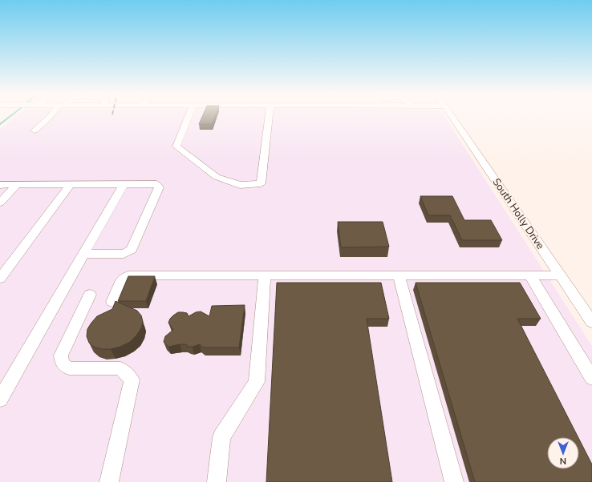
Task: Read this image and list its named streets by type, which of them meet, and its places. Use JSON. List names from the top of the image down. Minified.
{"streets":{"street":["South Holly Drive"]},"north":"bottom"}
